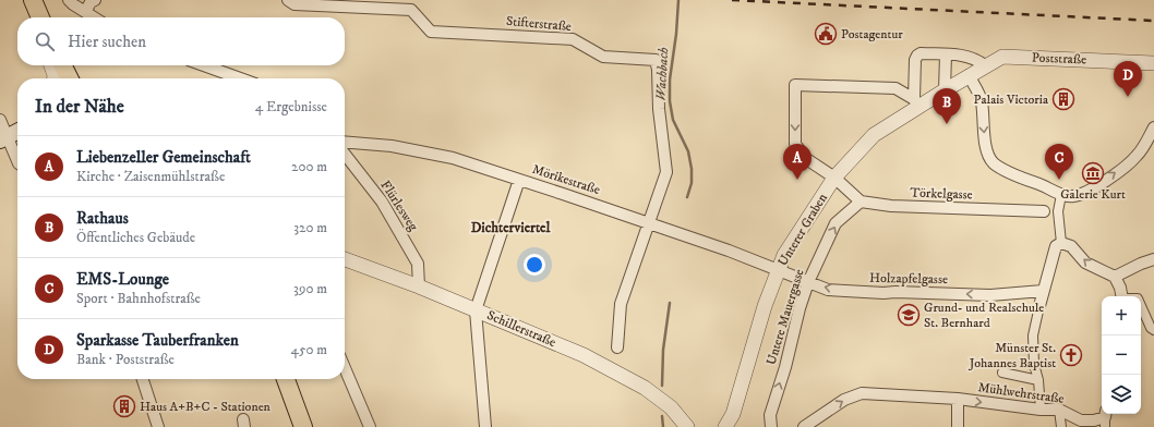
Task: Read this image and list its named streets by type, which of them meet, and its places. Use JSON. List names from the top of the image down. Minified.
{"streets":{"street":["Stifterstraße","Poststraße","Mörikestraße","Törkelgasse","Flürlesweg","Unterer Graben","Holzapfelgasse","Untere Mauergasse","Schillerstraße","Mühlwehrstraße"]},"crossings":[["Stifterstraße","Mörikestraße"],["Poststraße","Unterer Graben"],["Mörikestraße","Unterer Graben"],["Mörikestraße","Holzapfelgasse"],["Törkelgasse","Untere Mauergasse"],["Flürlesweg","Schillerstraße"],["Unterer Graben","Holzapfelgasse"],["Holzapfelgasse","Untere Mauergasse"]],"one_way":["Holzapfelgasse","Untere Mauergasse","Mühlwehrstraße"],"districts":["Dichterviertel"],"water":["Wachbach"],"places":{"public building":["Postagentur"],"building":["Palais Victoria","Haus A+B+C - Stationen"],"museum":["Galerie Kurt"],"school or university":["Grund- und Realschule St. Bernhard"],"church":["Münster St. Johannes Baptist"]},"page":{"search":"Hier suchen","pins":["D","B","A","C"],"heading":["In der Nähe","4 Ergebnisse"],"list":[{"mark":"A","name":"Liebenzeller Gemeinschaft","note":"Kirche · Zaisenmühlstraße","value":"200 m"},{"mark":"B","name":"Rathaus","note":"Öffentliches Gebäude","value":"320 m"},{"mark":"C","name":"EMS-Lounge","note":"Sport · Bahnhofstraße","value":"390 m"},{"mark":"D","name":"Sparkasse Tauberfranken","note":"Bank · Poststraße","value":"450 m"}],"map_buttons":["+","−"]}}
